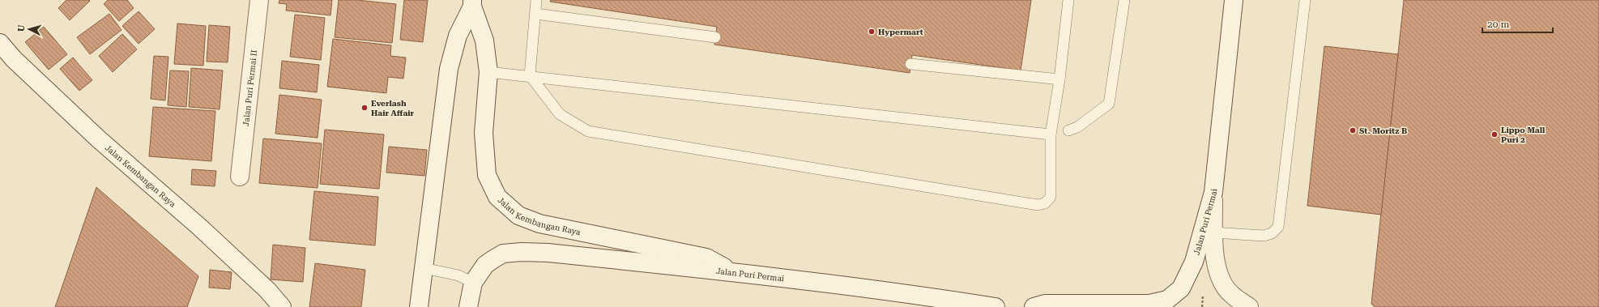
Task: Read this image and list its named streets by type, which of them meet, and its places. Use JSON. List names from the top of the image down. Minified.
{"streets":{"main road":["Jalan Puri Permai II","Jalan Kembangan Raya","Jalan Puri Permai"]},"crossings":[["Jalan Kembangan Raya","Jalan Puri Permai"]],"places":["Hypermart","Everlash Hair Affair","St. Moritz B","Lippo Mall Puri 2"],"scale_bar":"20 m","north":"left"}
